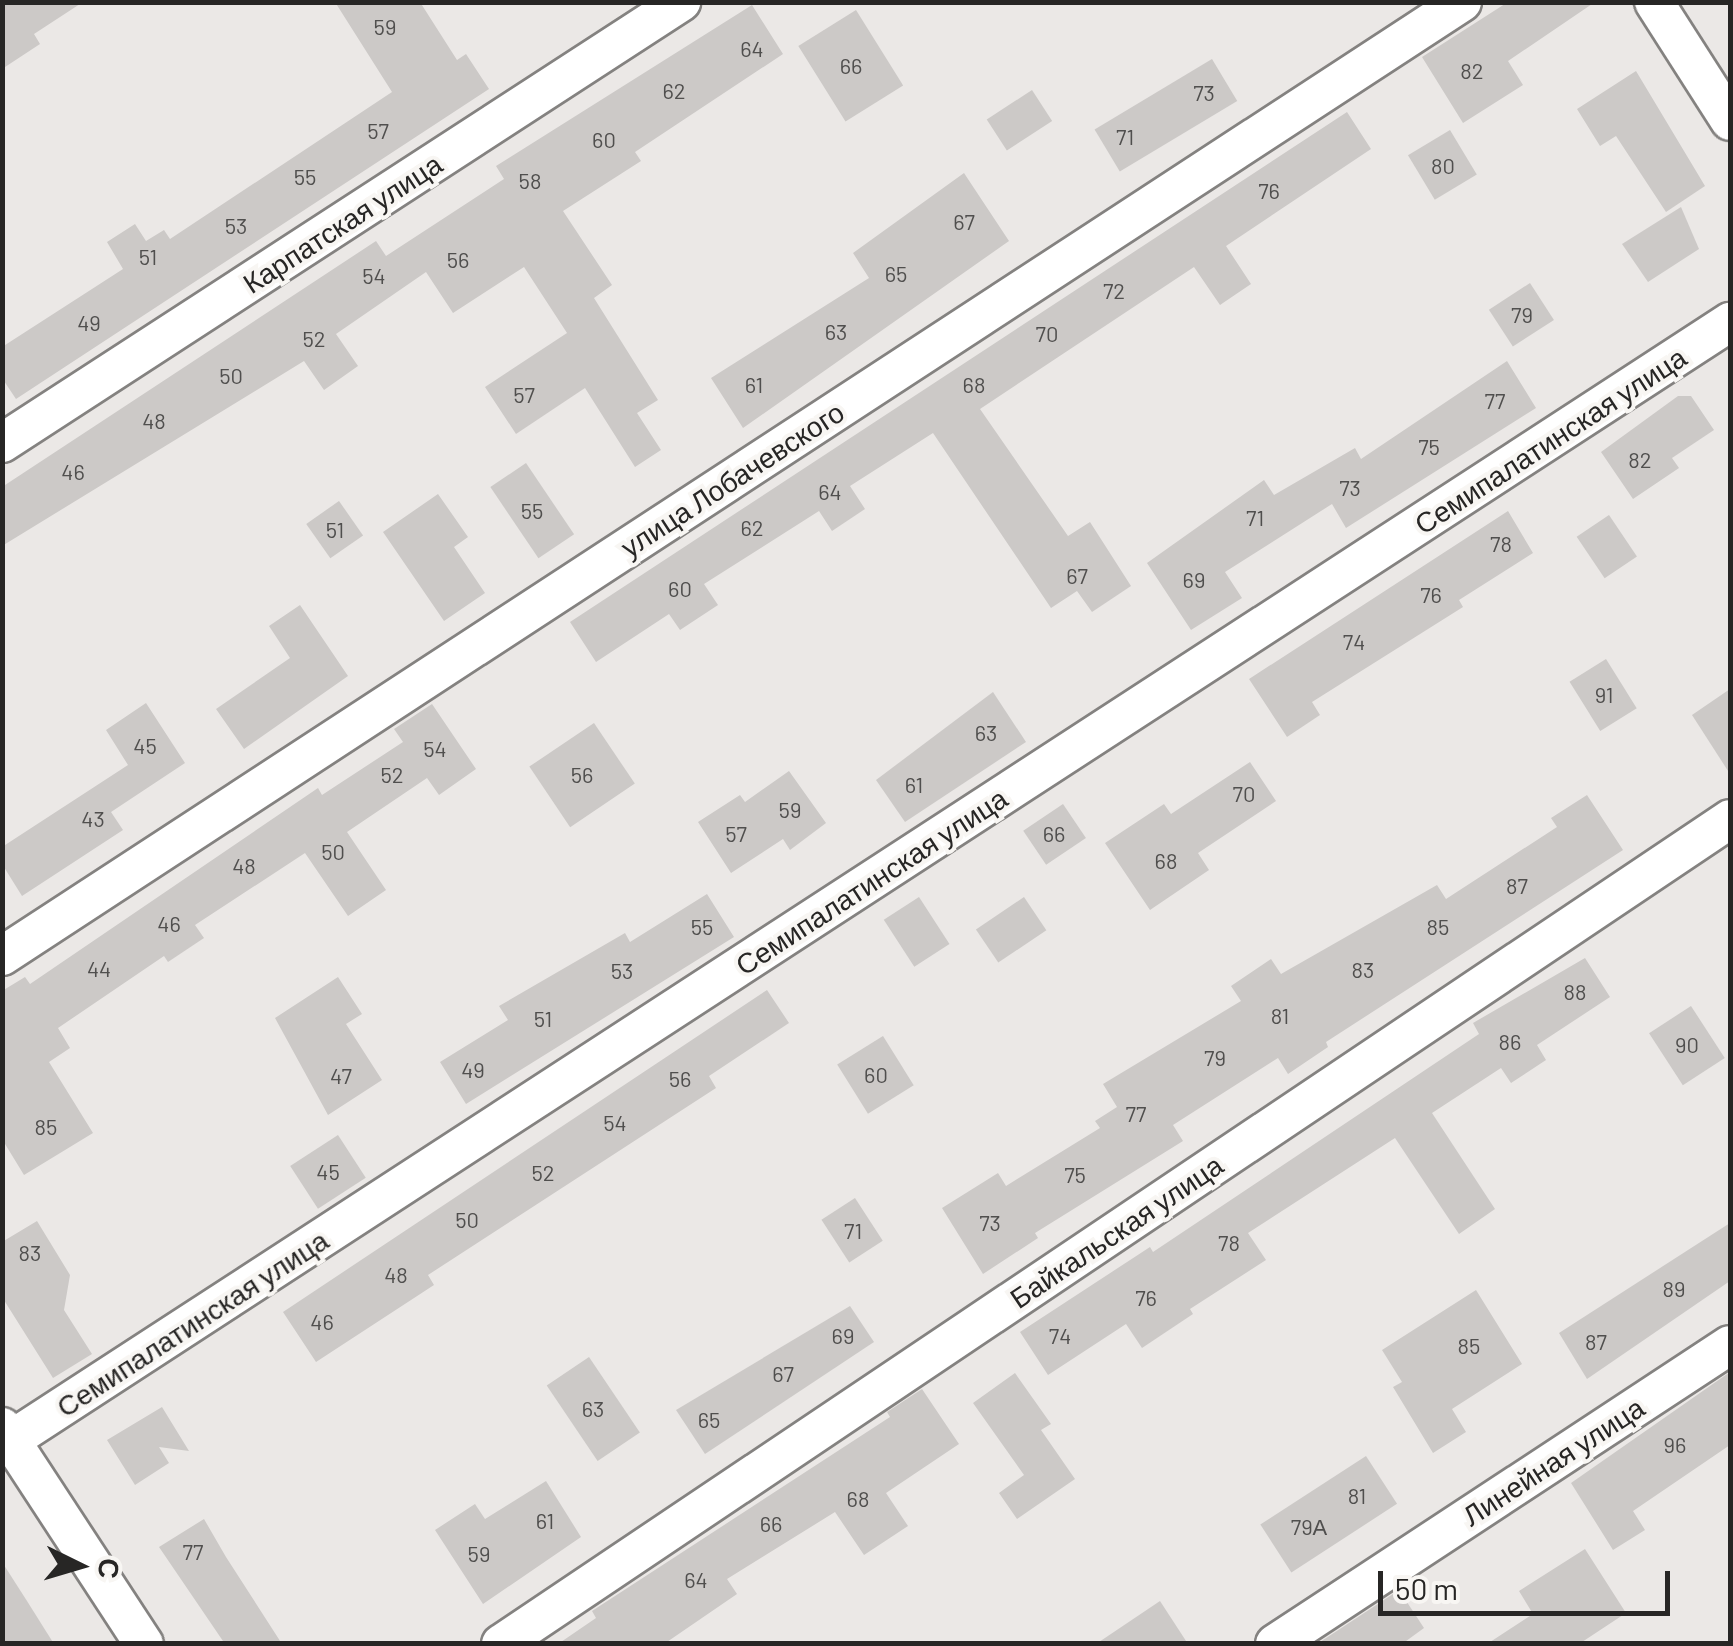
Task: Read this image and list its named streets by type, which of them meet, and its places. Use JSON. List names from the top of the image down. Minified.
{"streets":{"street":["Карпатская улица","Семипалатинская улица","улица Лобачевского","Байкальская улица","Линейная улица"]},"house_numbers":["59","64","66","82","62","73","57","71","60","80","55","58","76","67","53","51","56","65","54","72","79","49","63","70","52","50","61","68","57","77","48","75","82","46","73","64","55","71","62","51","78","67","69","60","76","74","91","63","45","54","52","56","61","70","59","43","57","66","50","68","48","87","46","55","85","44","83","53","88","81","51","86","90","79","49","60","47","56","77","54","85","45","52","75","50","73","71","78","83","48","89","76","46","69","74","87","85","67","63","65","96","81","68","61","66","79А","77","59","64"],"scale_bar":"50 m","north":"right"}
